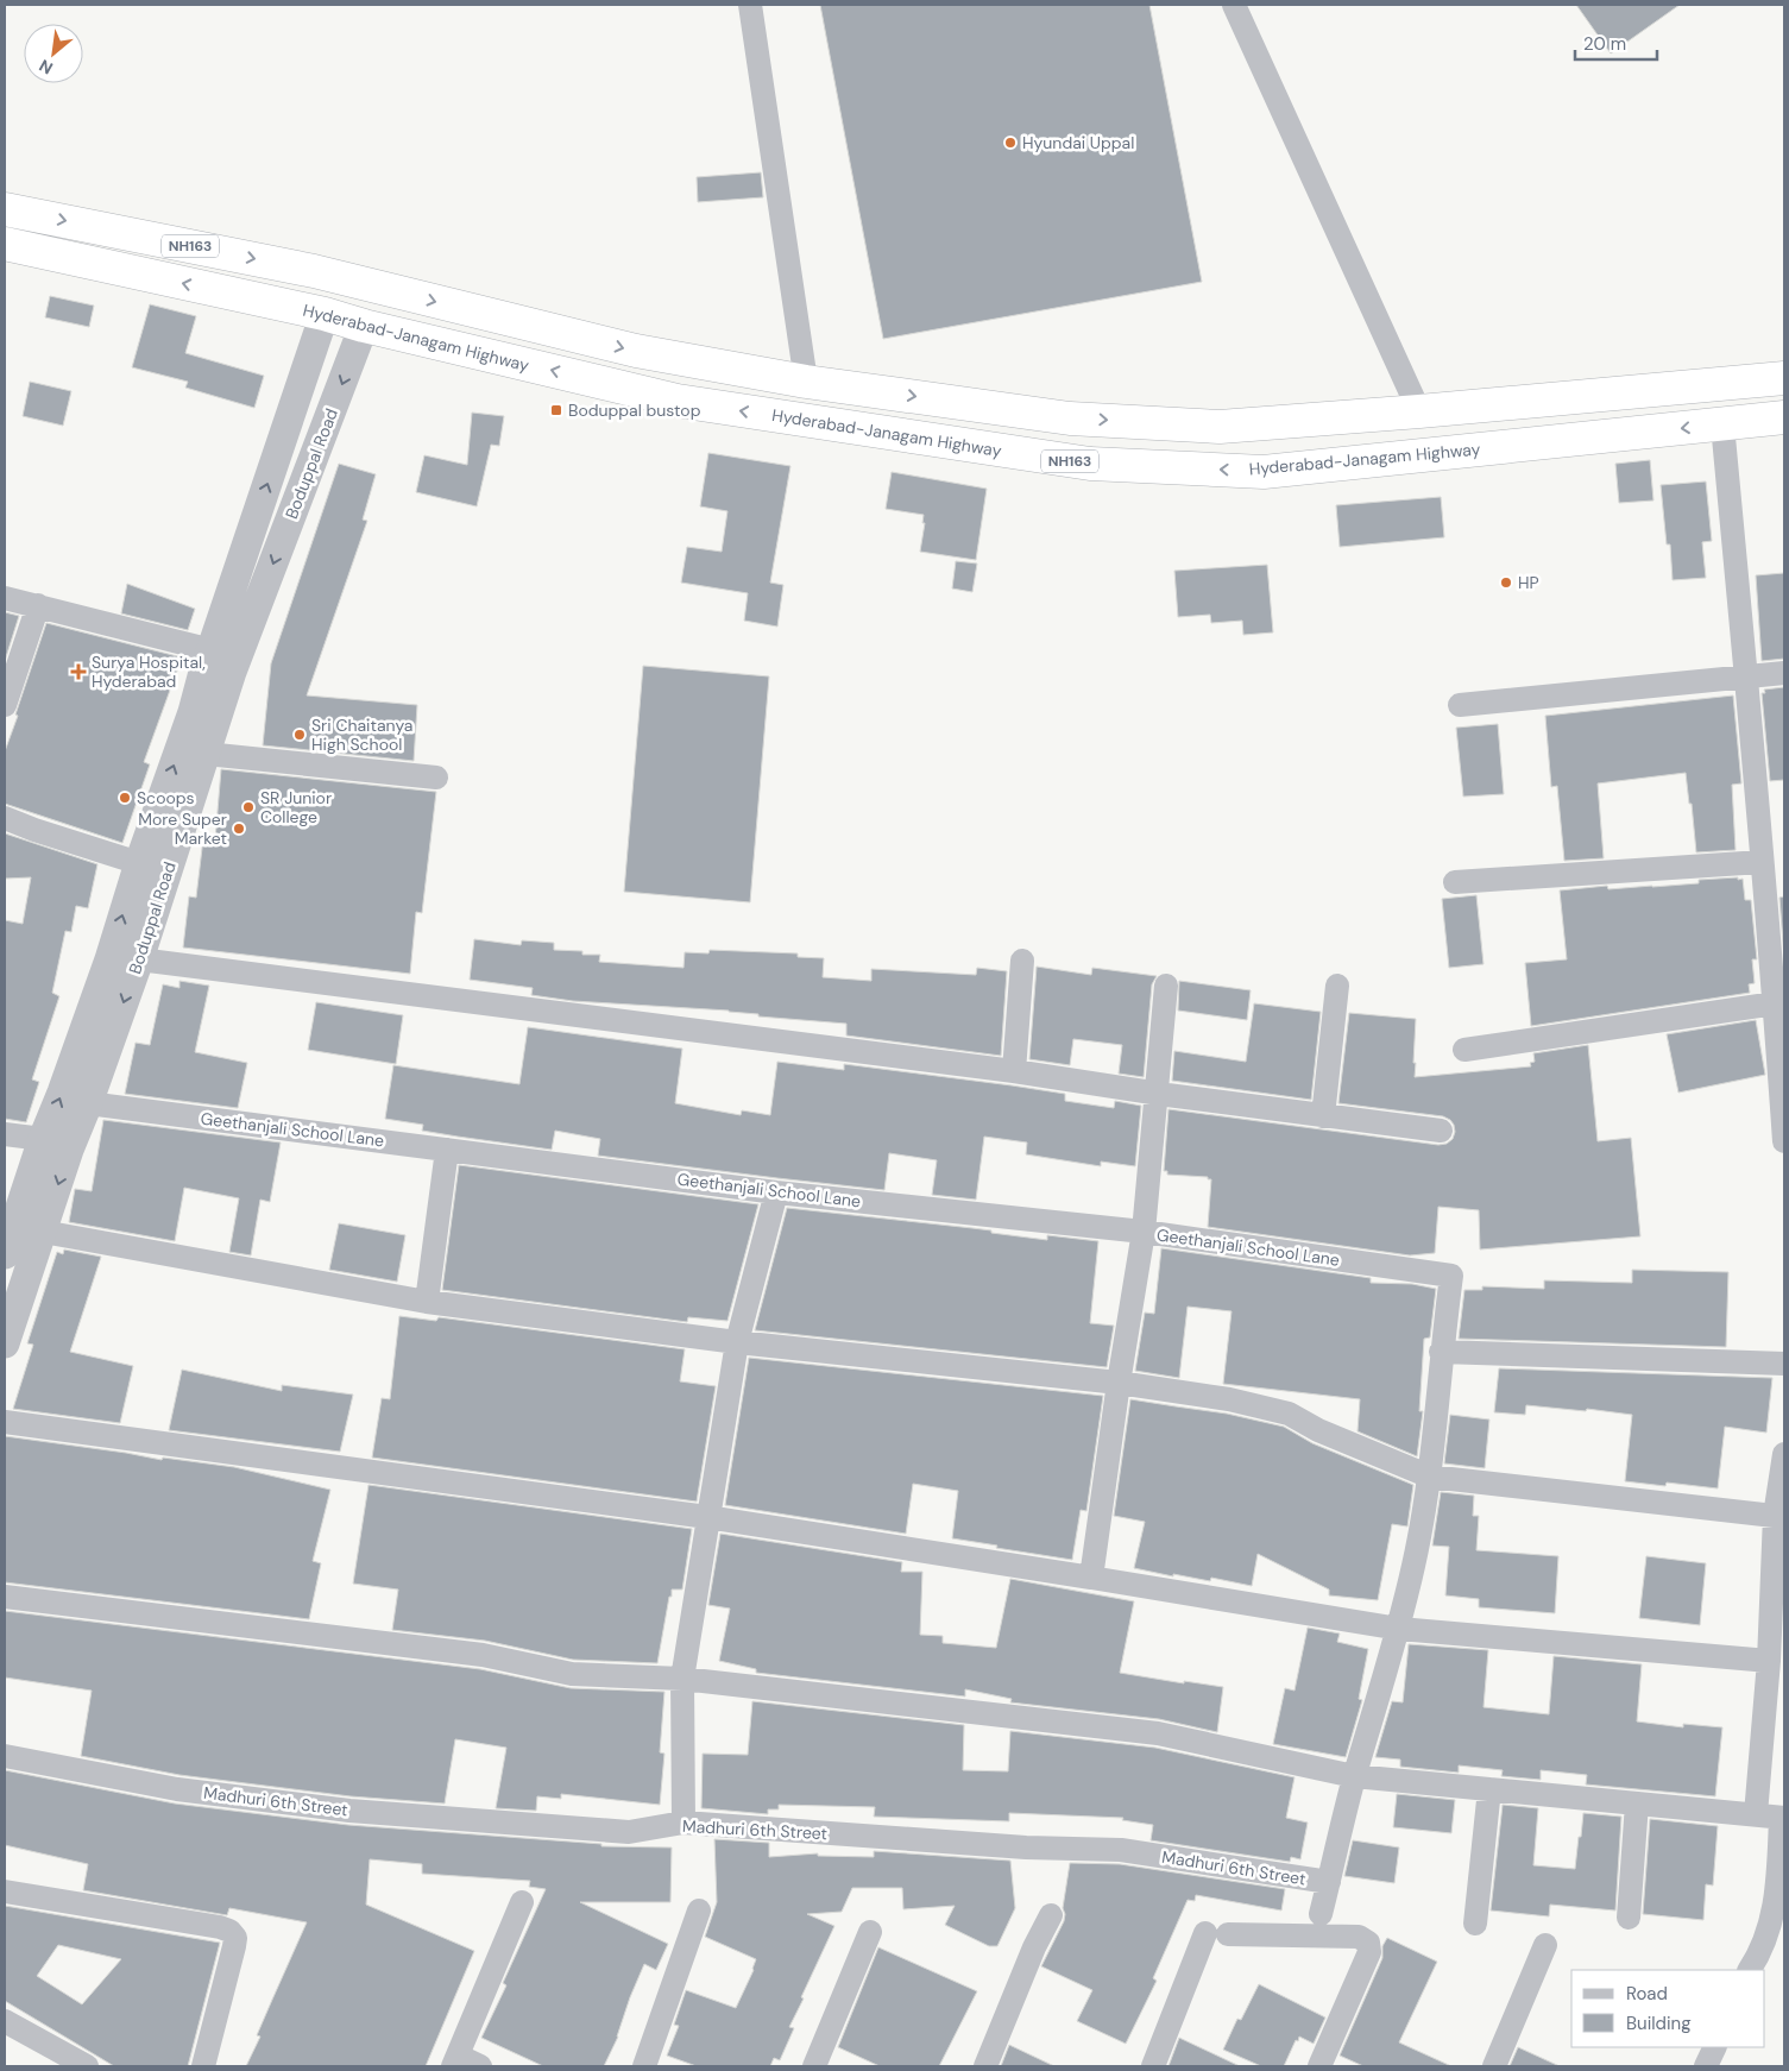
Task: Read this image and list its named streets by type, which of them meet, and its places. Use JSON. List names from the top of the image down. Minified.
{"streets":{"highway":["NH163","Hyderabad-Janagam Highway"],"street":["Boduppal Road","Geethanjali School Lane","Madhuri 6th Street"]},"crossings":[["Hyderabad-Janagam Highway","Boduppal Road"],["Boduppal Road","Geethanjali School Lane"]],"places":{"other":["Hyundai Uppal","HP","Sri Chaitanya High School","Scoops","SR Junior College","More Super Market"],"transit":["Boduppal bustop"],"health":["Surya Hospital, Hyderabad"]},"legend":["Road","Building"],"scale_bar":"20 m","north":"bottom left"}
